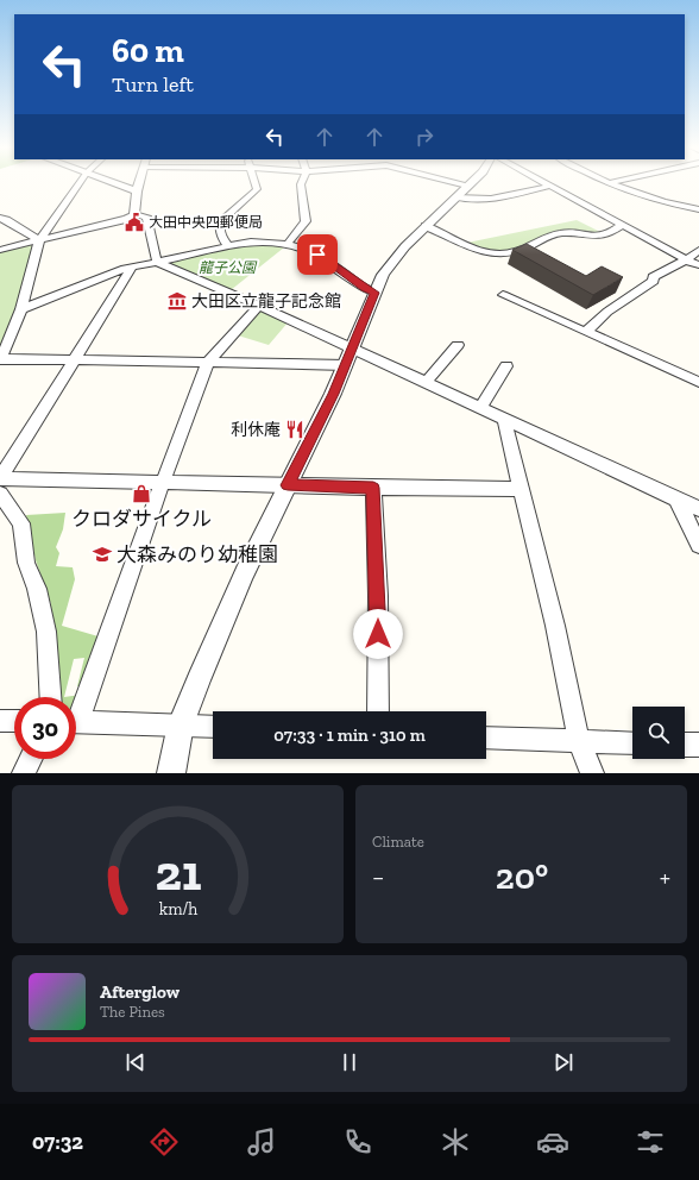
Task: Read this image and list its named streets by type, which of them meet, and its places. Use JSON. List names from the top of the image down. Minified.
{"parks":["龍子公園"],"places":{"public building":["大田中央四郵便局"],"museum":["大田区立龍子記念館"],"restaurant":["利休庵"],"shop":["クロダサイクル"],"school or university":["大森みのり幼稚園"]},"page":{"turn":["60 m","Turn left"],"limit":"30","trip":"07:33 · 1 min · 310 m","tile":"Climate","heat":["−","20°","+"],"song":["Afterglow","The Pines"],"tabs":"07:32","gauge":["21","km/h"]}}
